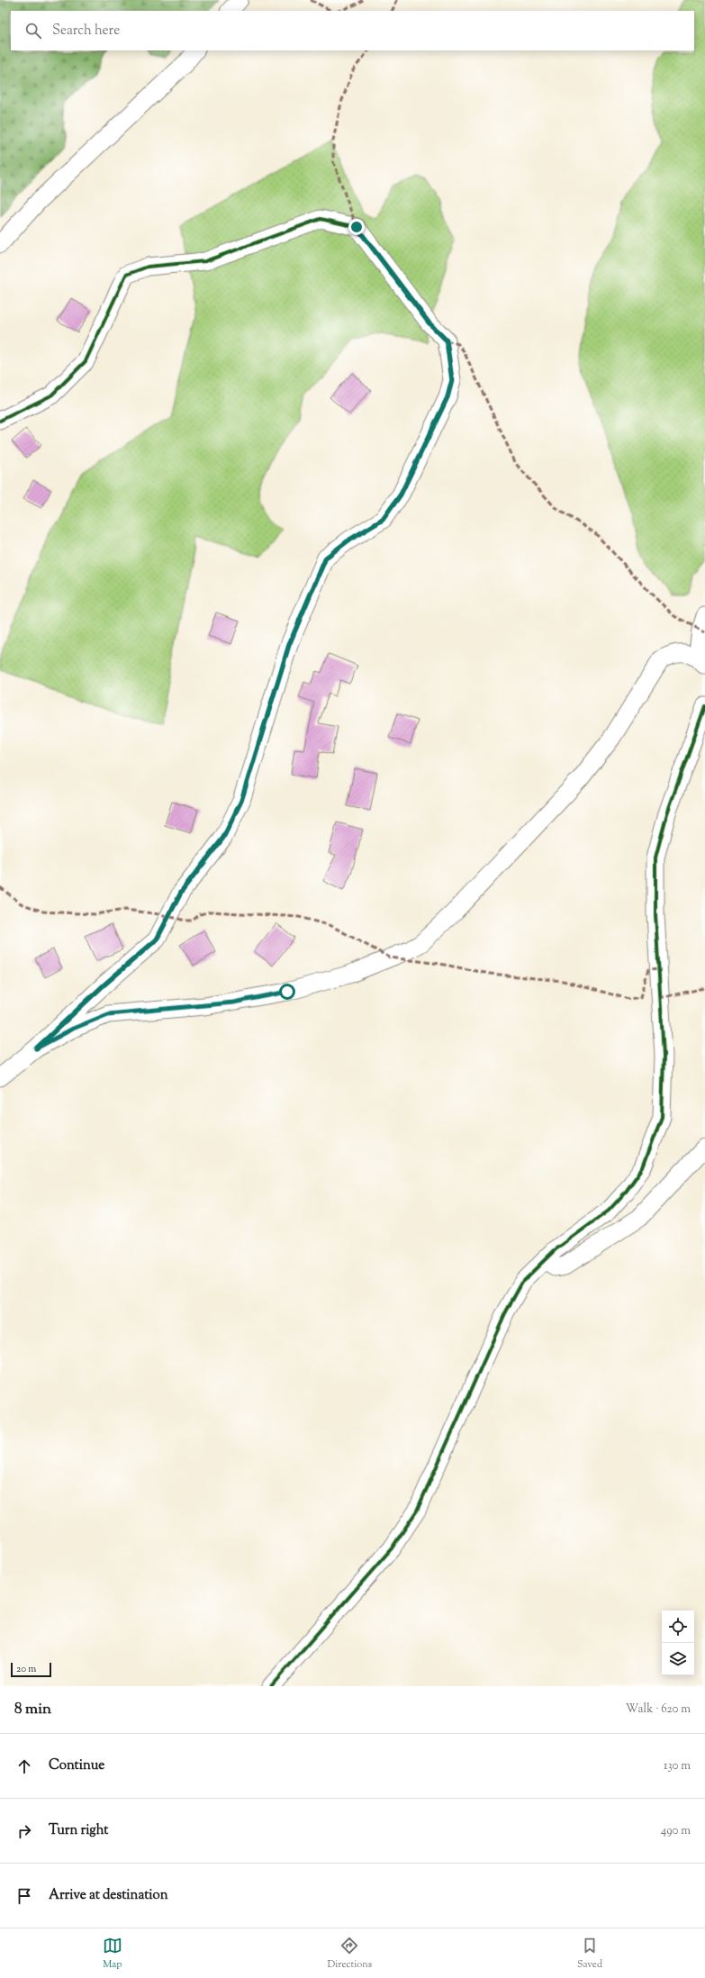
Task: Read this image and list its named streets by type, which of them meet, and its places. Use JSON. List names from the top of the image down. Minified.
{"scale_bar":"20 m","page":{"search":"Search here","scale":"20 m","heading":["8 min","Walk · 620 m"],"list":[["Continue","130 m"],["Turn right","490 m"],"Arrive at destination"],"nav":["Map","Directions","Saved"]}}
